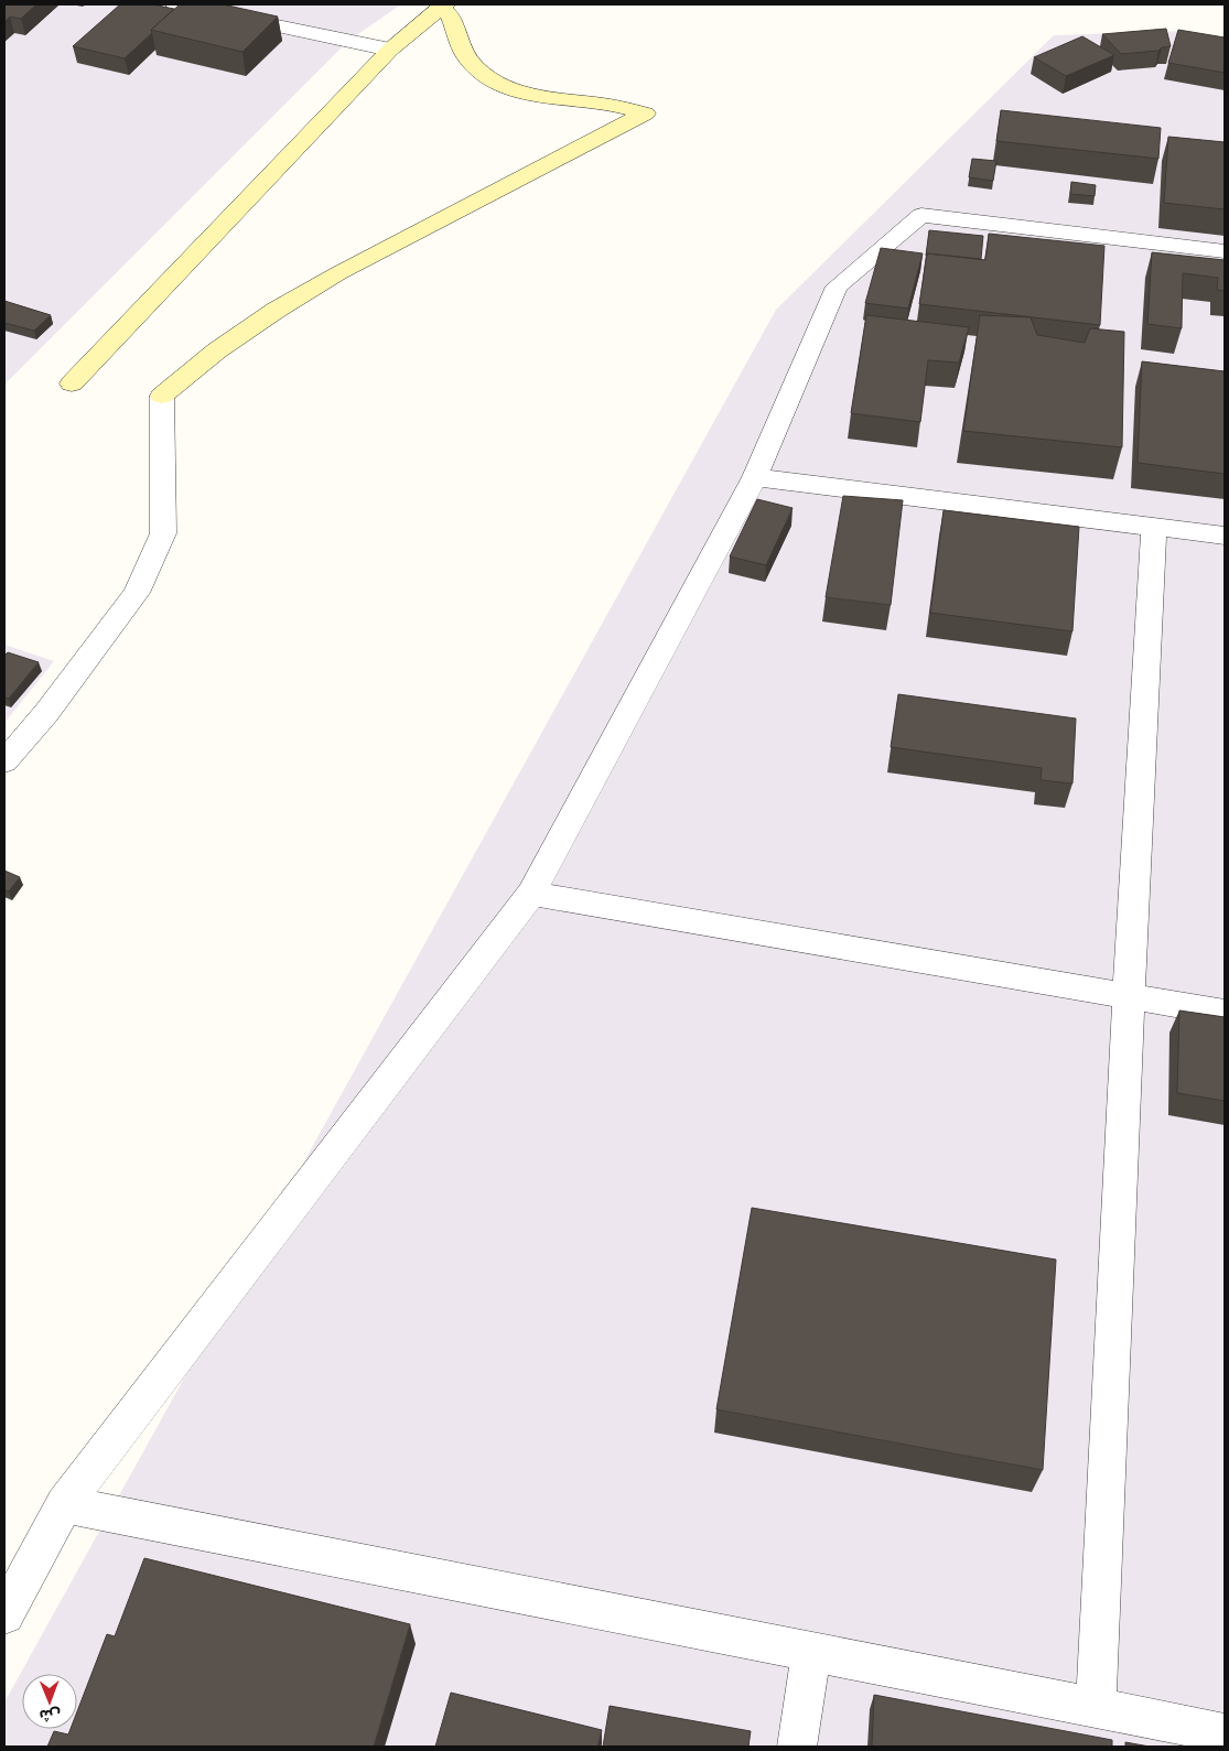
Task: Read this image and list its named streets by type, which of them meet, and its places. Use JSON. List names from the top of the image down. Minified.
{"north":"bottom"}
